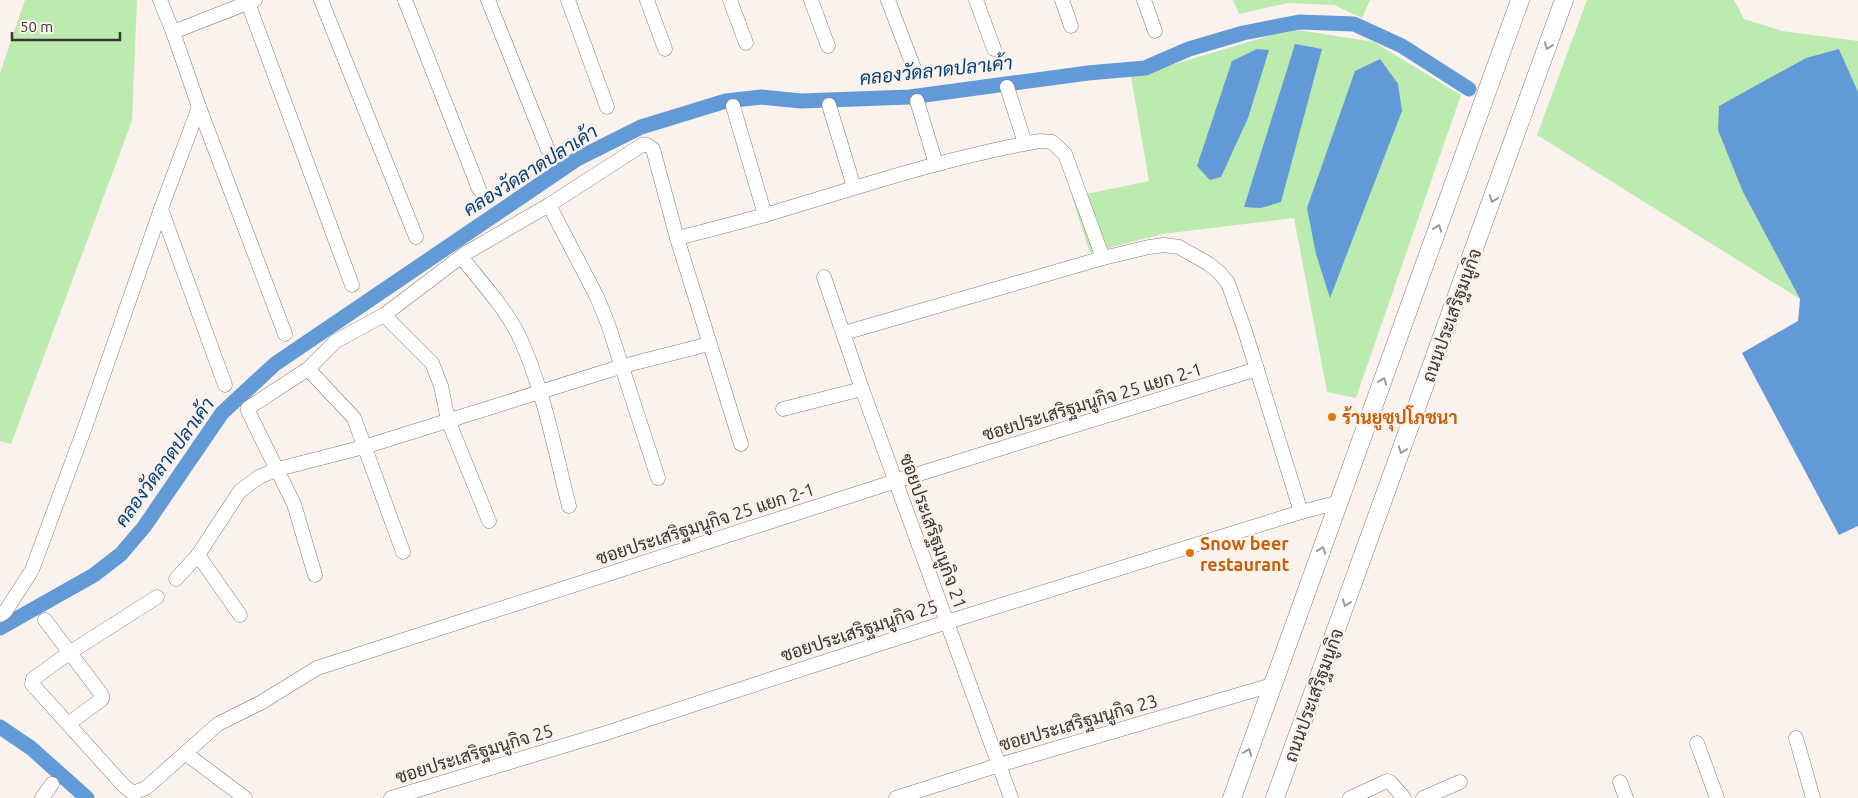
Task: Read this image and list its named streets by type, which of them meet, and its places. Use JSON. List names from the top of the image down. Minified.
{"streets":{"main road":["ถนนประเสริฐมนูกิจ"],"street":["ซอยประเสริฐมนูกิจ 25 แยก 2-1","ซอยประเสริฐมนูกิจ 21","ซอยประเสริฐมนูกิจ 25","ซอยประเสริฐมนูกิจ 23"]},"crossings":[["ซอยประเสริฐมนูกิจ 25 แยก 2-1","ซอยประเสริฐมนูกิจ 21"],["ซอยประเสริฐมนูกิจ 21","ซอยประเสริฐมนูกิจ 25"],["ซอยประเสริฐมนูกิจ 21","ซอยประเสริฐมนูกิจ 23"]],"water":["คลองวัดลาดปลาเค้า"],"places":["ร้านยูซุปโภชนา","Snow beer restaurant"],"scale_bar":"50 m"}
